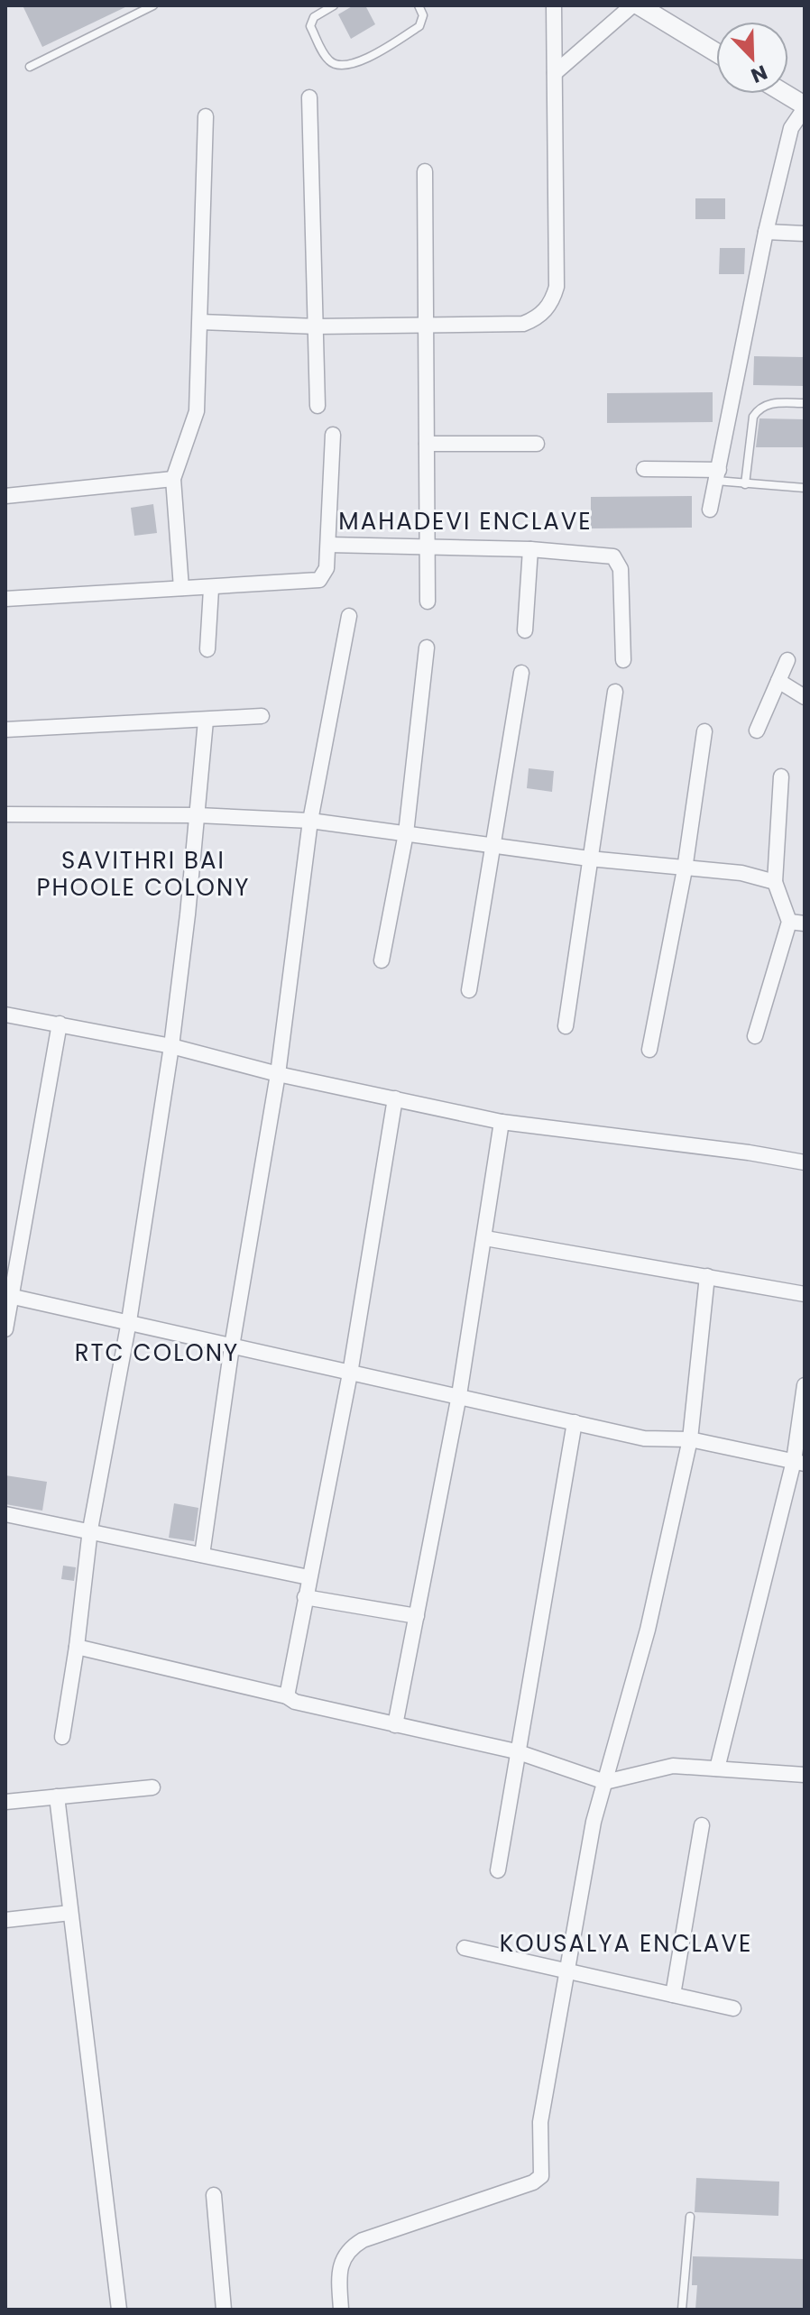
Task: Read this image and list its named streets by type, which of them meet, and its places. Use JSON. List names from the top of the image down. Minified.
{"districts":["MAHADEVI ENCLAVE","SAVITHRI BAI PHOOLE COLONY","RTC COLONY","KOUSALYA ENCLAVE"],"north":"bottom right"}
